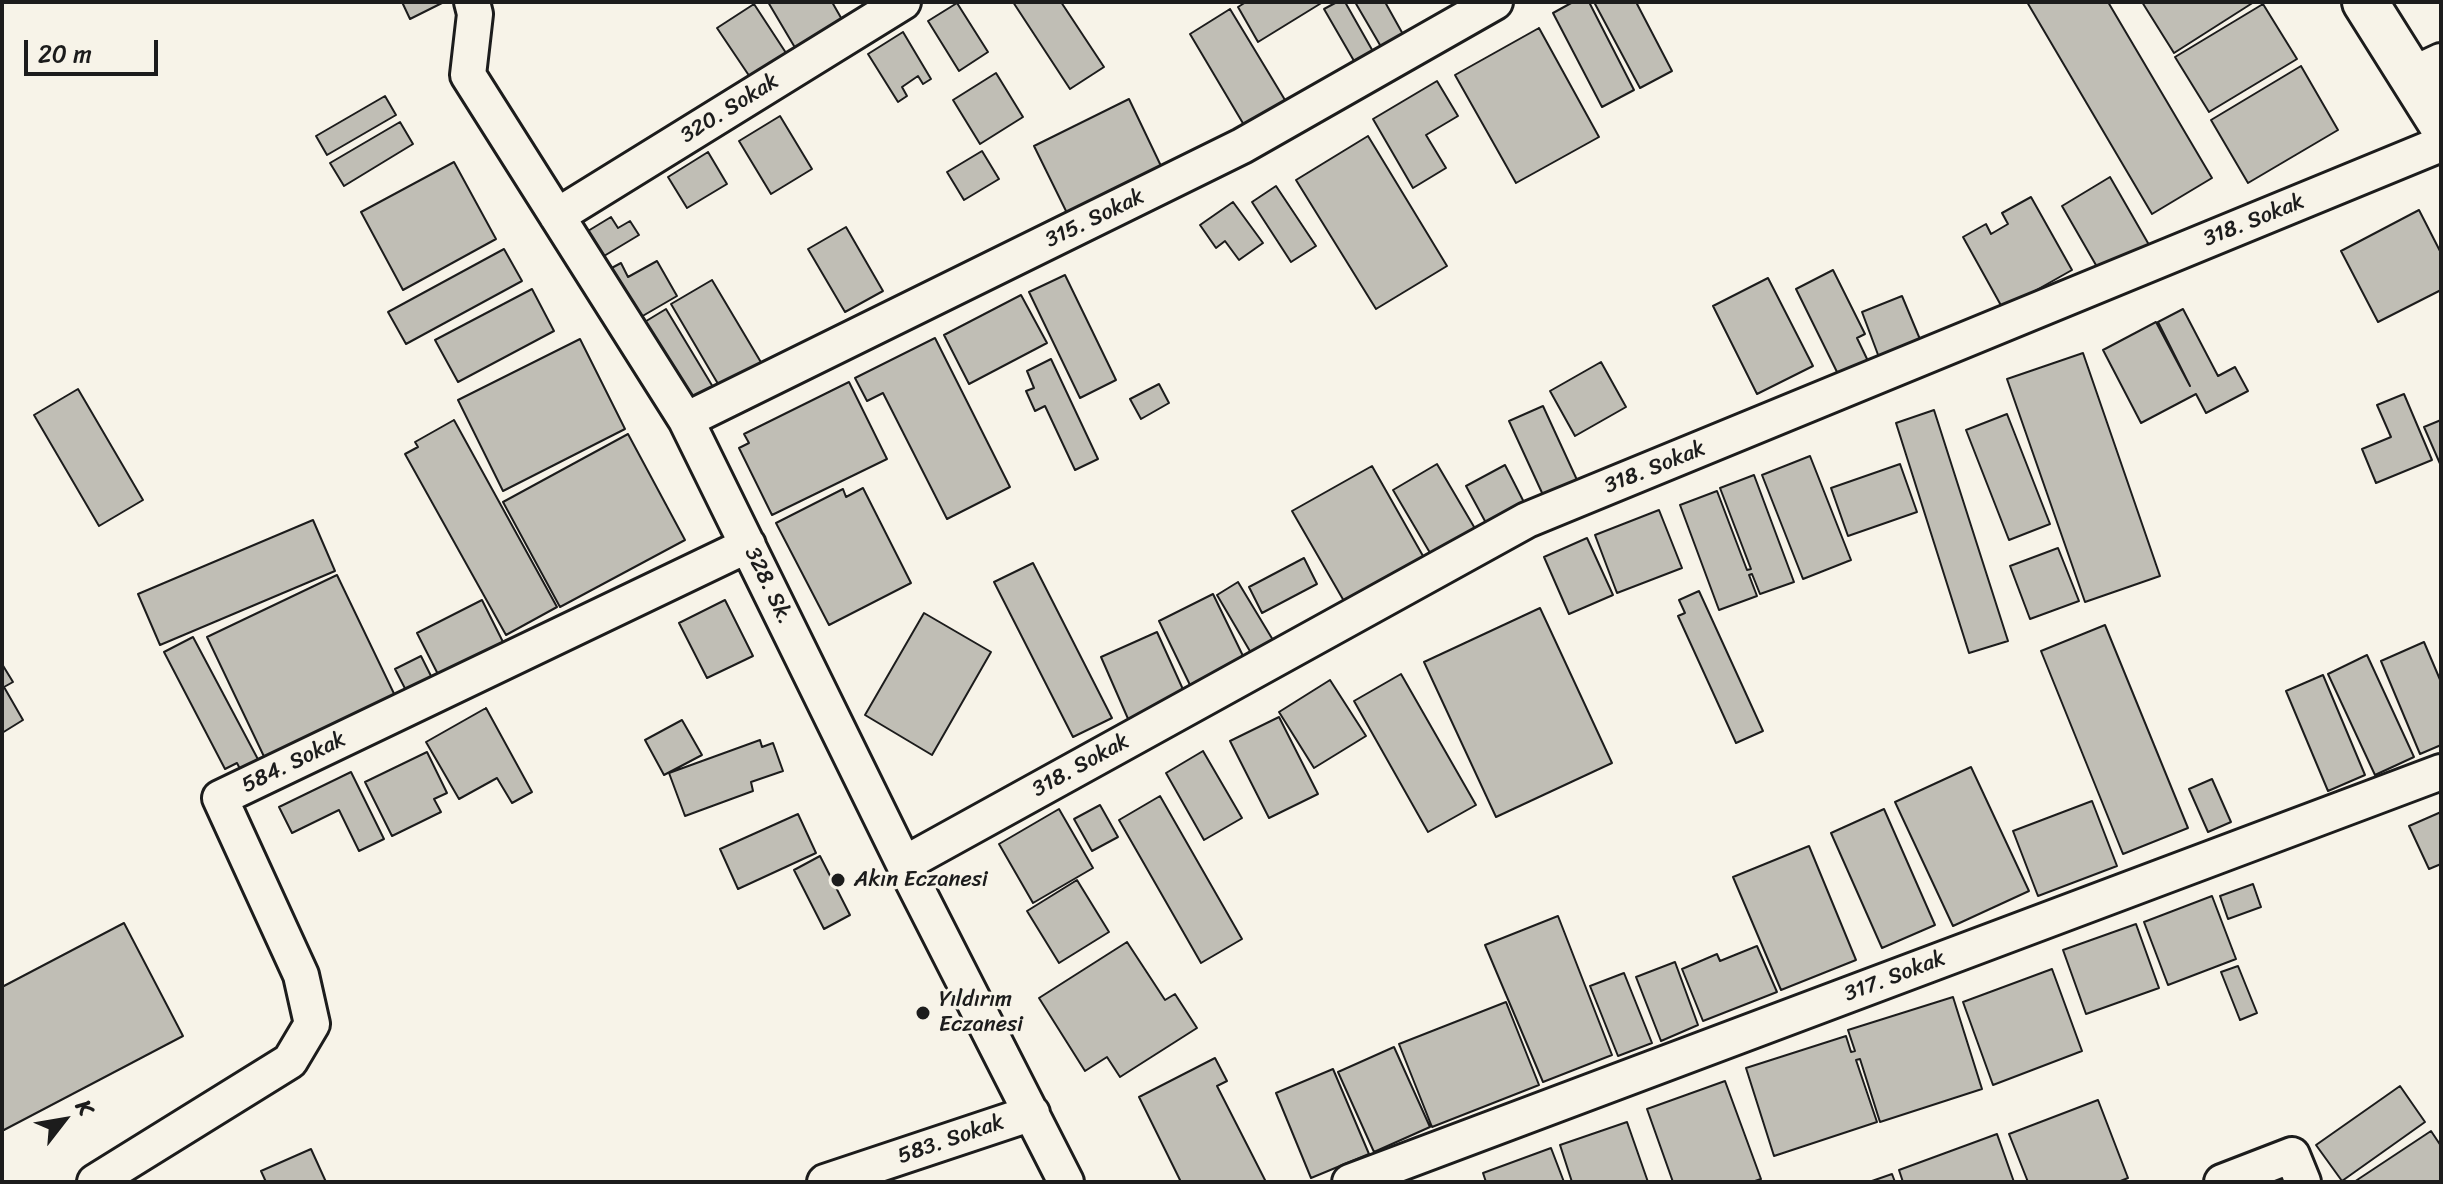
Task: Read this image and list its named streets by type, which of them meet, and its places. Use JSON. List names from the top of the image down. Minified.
{"streets":{"street":["320. Sokak","315. Sokak","318. Sokak","328. Sk.","584. Sokak","317. Sokak","583. Sokak"]},"crossings":[["320. Sokak","328. Sk."],["315. Sokak","328. Sk."],["318. Sokak","328. Sk."],["328. Sk.","584. Sokak"],["328. Sk.","583. Sokak"]],"places":["Akın Eczanesi","Yıldırım Eczanesi"],"scale_bar":"20 m","north":"top right"}
